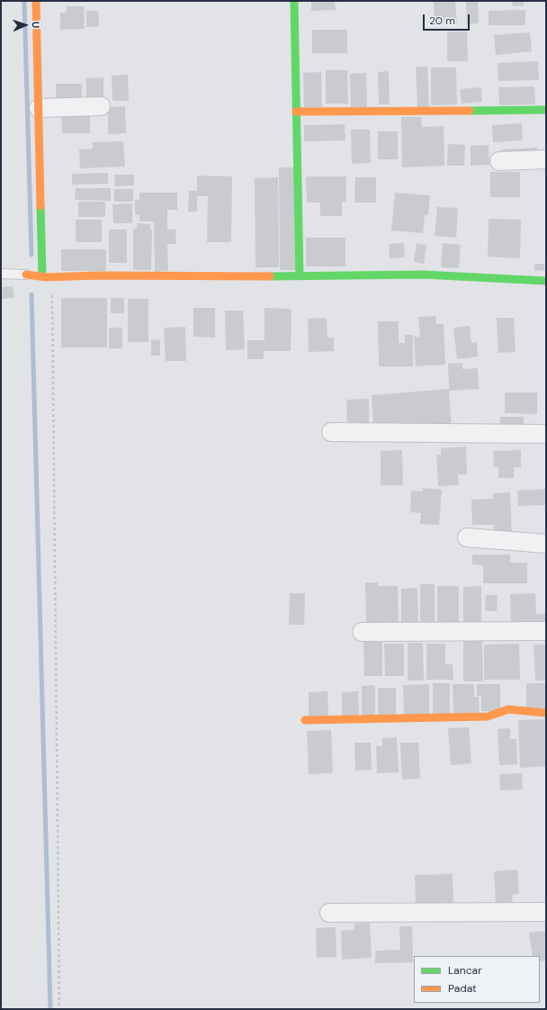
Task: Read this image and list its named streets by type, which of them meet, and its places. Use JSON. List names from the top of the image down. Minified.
{"legend":["Lancar","Padat"],"scale_bar":"20 m","north":"right"}
